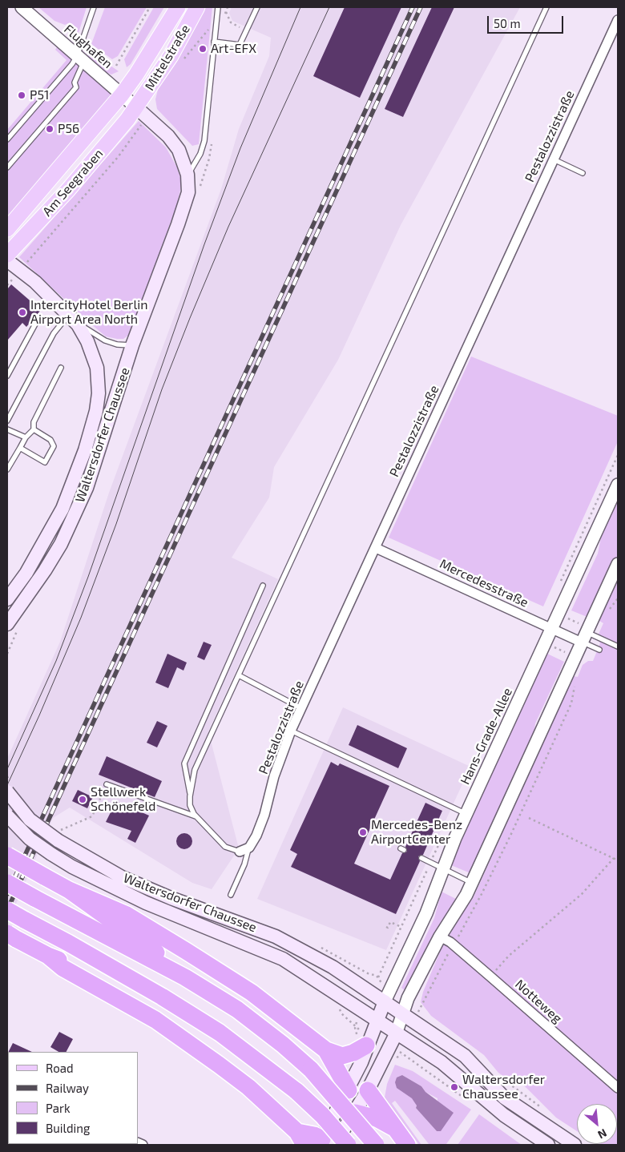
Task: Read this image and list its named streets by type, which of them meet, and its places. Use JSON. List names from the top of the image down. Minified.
{"streets":{"main road":["Mittelstraße","Am Seegraben","Waltersdorfer Chaussee"],"street":["Flughafen","Pestalozzistraße","Mercedesstraße","Hans-Grade-Allee","Notteweg"]},"crossings":[["Flughafen","Mittelstraße"],["Flughafen","Am Seegraben"],["Flughafen","Waltersdorfer Chaussee"],["Mittelstraße","Am Seegraben"],["Mittelstraße","Waltersdorfer Chaussee"],["Pestalozzistraße","Mercedesstraße"],["Am Seegraben","Waltersdorfer Chaussee"],["Waltersdorfer Chaussee","Hans-Grade-Allee"],["Mercedesstraße","Hans-Grade-Allee"]],"places":["Art-EFX","P51","P56","IntercityHotel Berlin Airport Area North","Stellwerk Schönefeld","Mercedes-Benz AirportCenter","Waltersdorfer Chaussee"],"legend":["Road","Railway","Park","Building"],"scale_bar":"50 m","north":"bottom right"}
